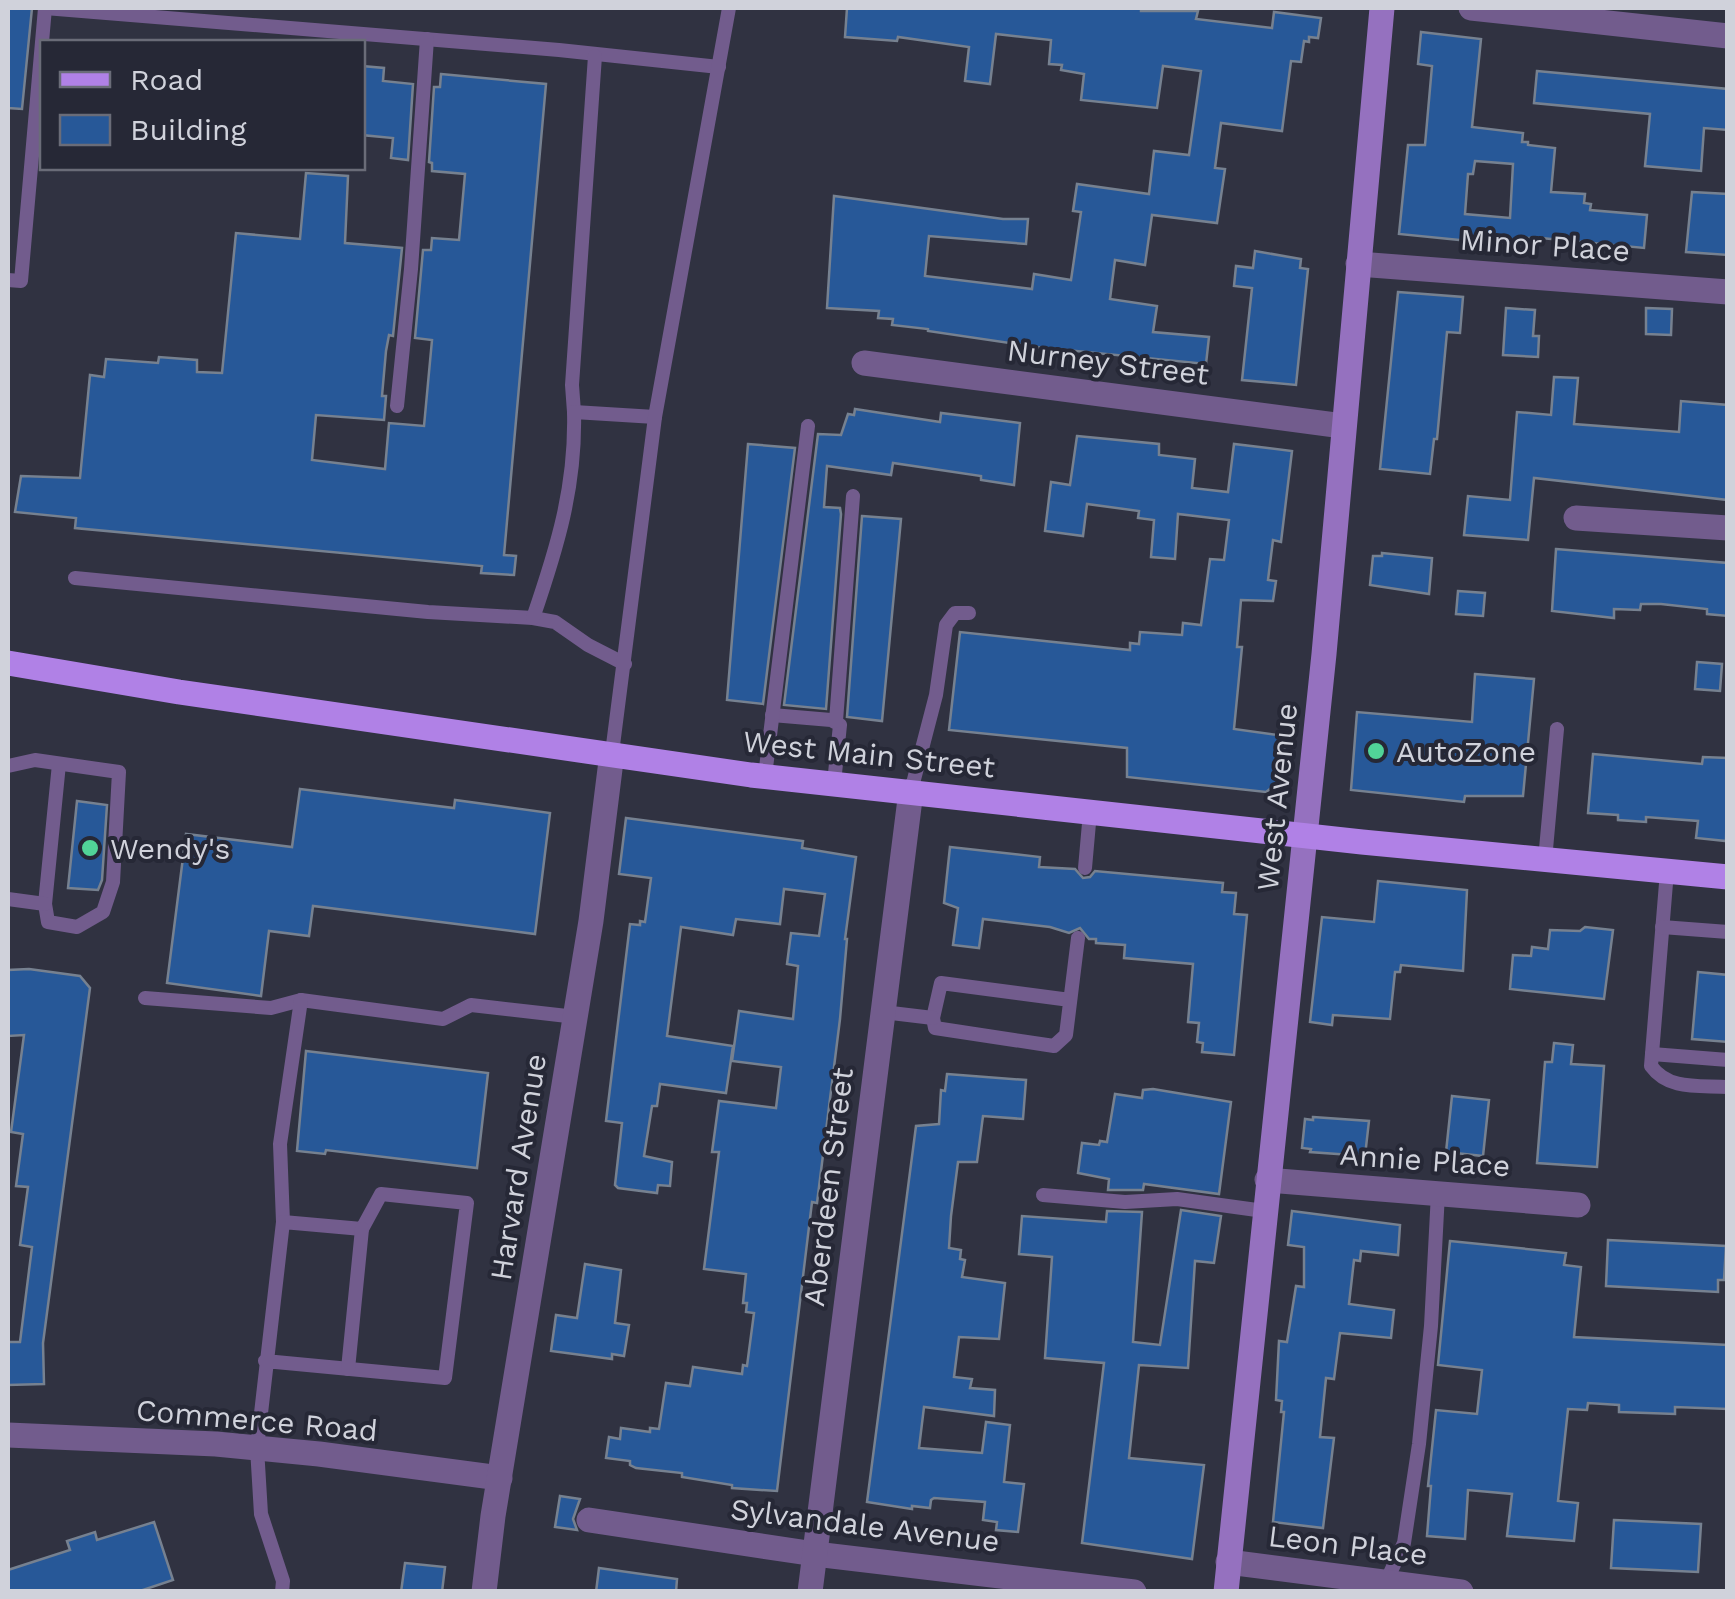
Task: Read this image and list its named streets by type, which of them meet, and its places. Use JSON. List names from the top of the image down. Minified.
{"streets":{"main road":["West Main Street","West Avenue"],"street":["Minor Place","Nurney Street","Annie Place","Harvard Avenue","Aberdeen Street","Commerce Road","Sylvandale Avenue","Leon Place"]},"crossings":[["Minor Place","West Avenue"],["Nurney Street","West Avenue"],["West Main Street","West Avenue"],["West Main Street","Harvard Avenue"],["West Main Street","Aberdeen Street"],["West Avenue","Annie Place"],["West Avenue","Leon Place"],["Harvard Avenue","Commerce Road"],["Aberdeen Street","Sylvandale Avenue"]],"places":["AutoZone","Wendy's"],"legend":["Road","Building"]}
